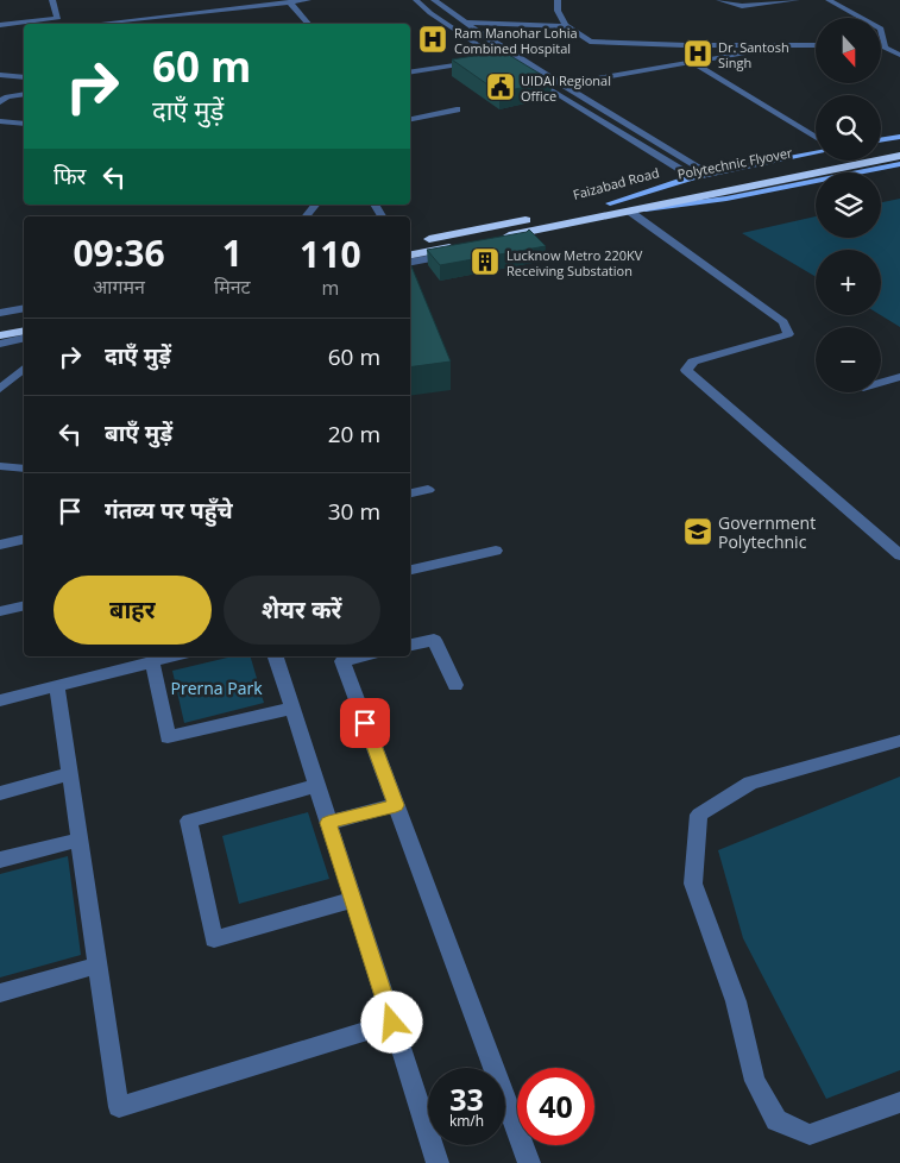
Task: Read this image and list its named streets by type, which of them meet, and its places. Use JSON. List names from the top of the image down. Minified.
{"streets":{"highway":["Polytechnic Flyover","Faizabad Road"]},"crossings":[["Polytechnic Flyover","Faizabad Road"]],"parks":["Prerna Park"],"places":{"hospital":["Ram Manohar Lohia Combined Hospital","Dr. Santosh Singh"],"public building":["UIDAI Regional Office"],"building":["Lucknow Metro 220KV Receiving Substation"],"school or university":["Government Polytechnic"]},"north":"bottom","page":{"map_buttons":["+","−"],"turn":["60 m","दाएँ मुड़ें"],"then":"फिर","eta":["09:36","आगमन","1","मिनट","110","m"],"list":[{"name":"दाएँ मुड़ें","value":"60 m"},{"name":"बाएँ मुड़ें","value":"20 m"},{"name":"गंतव्य पर पहुँचे","value":"30 m"}],"buttons":["बाहर","शेयर करें"],"speed":"33 km/h","limit":"40"}}
